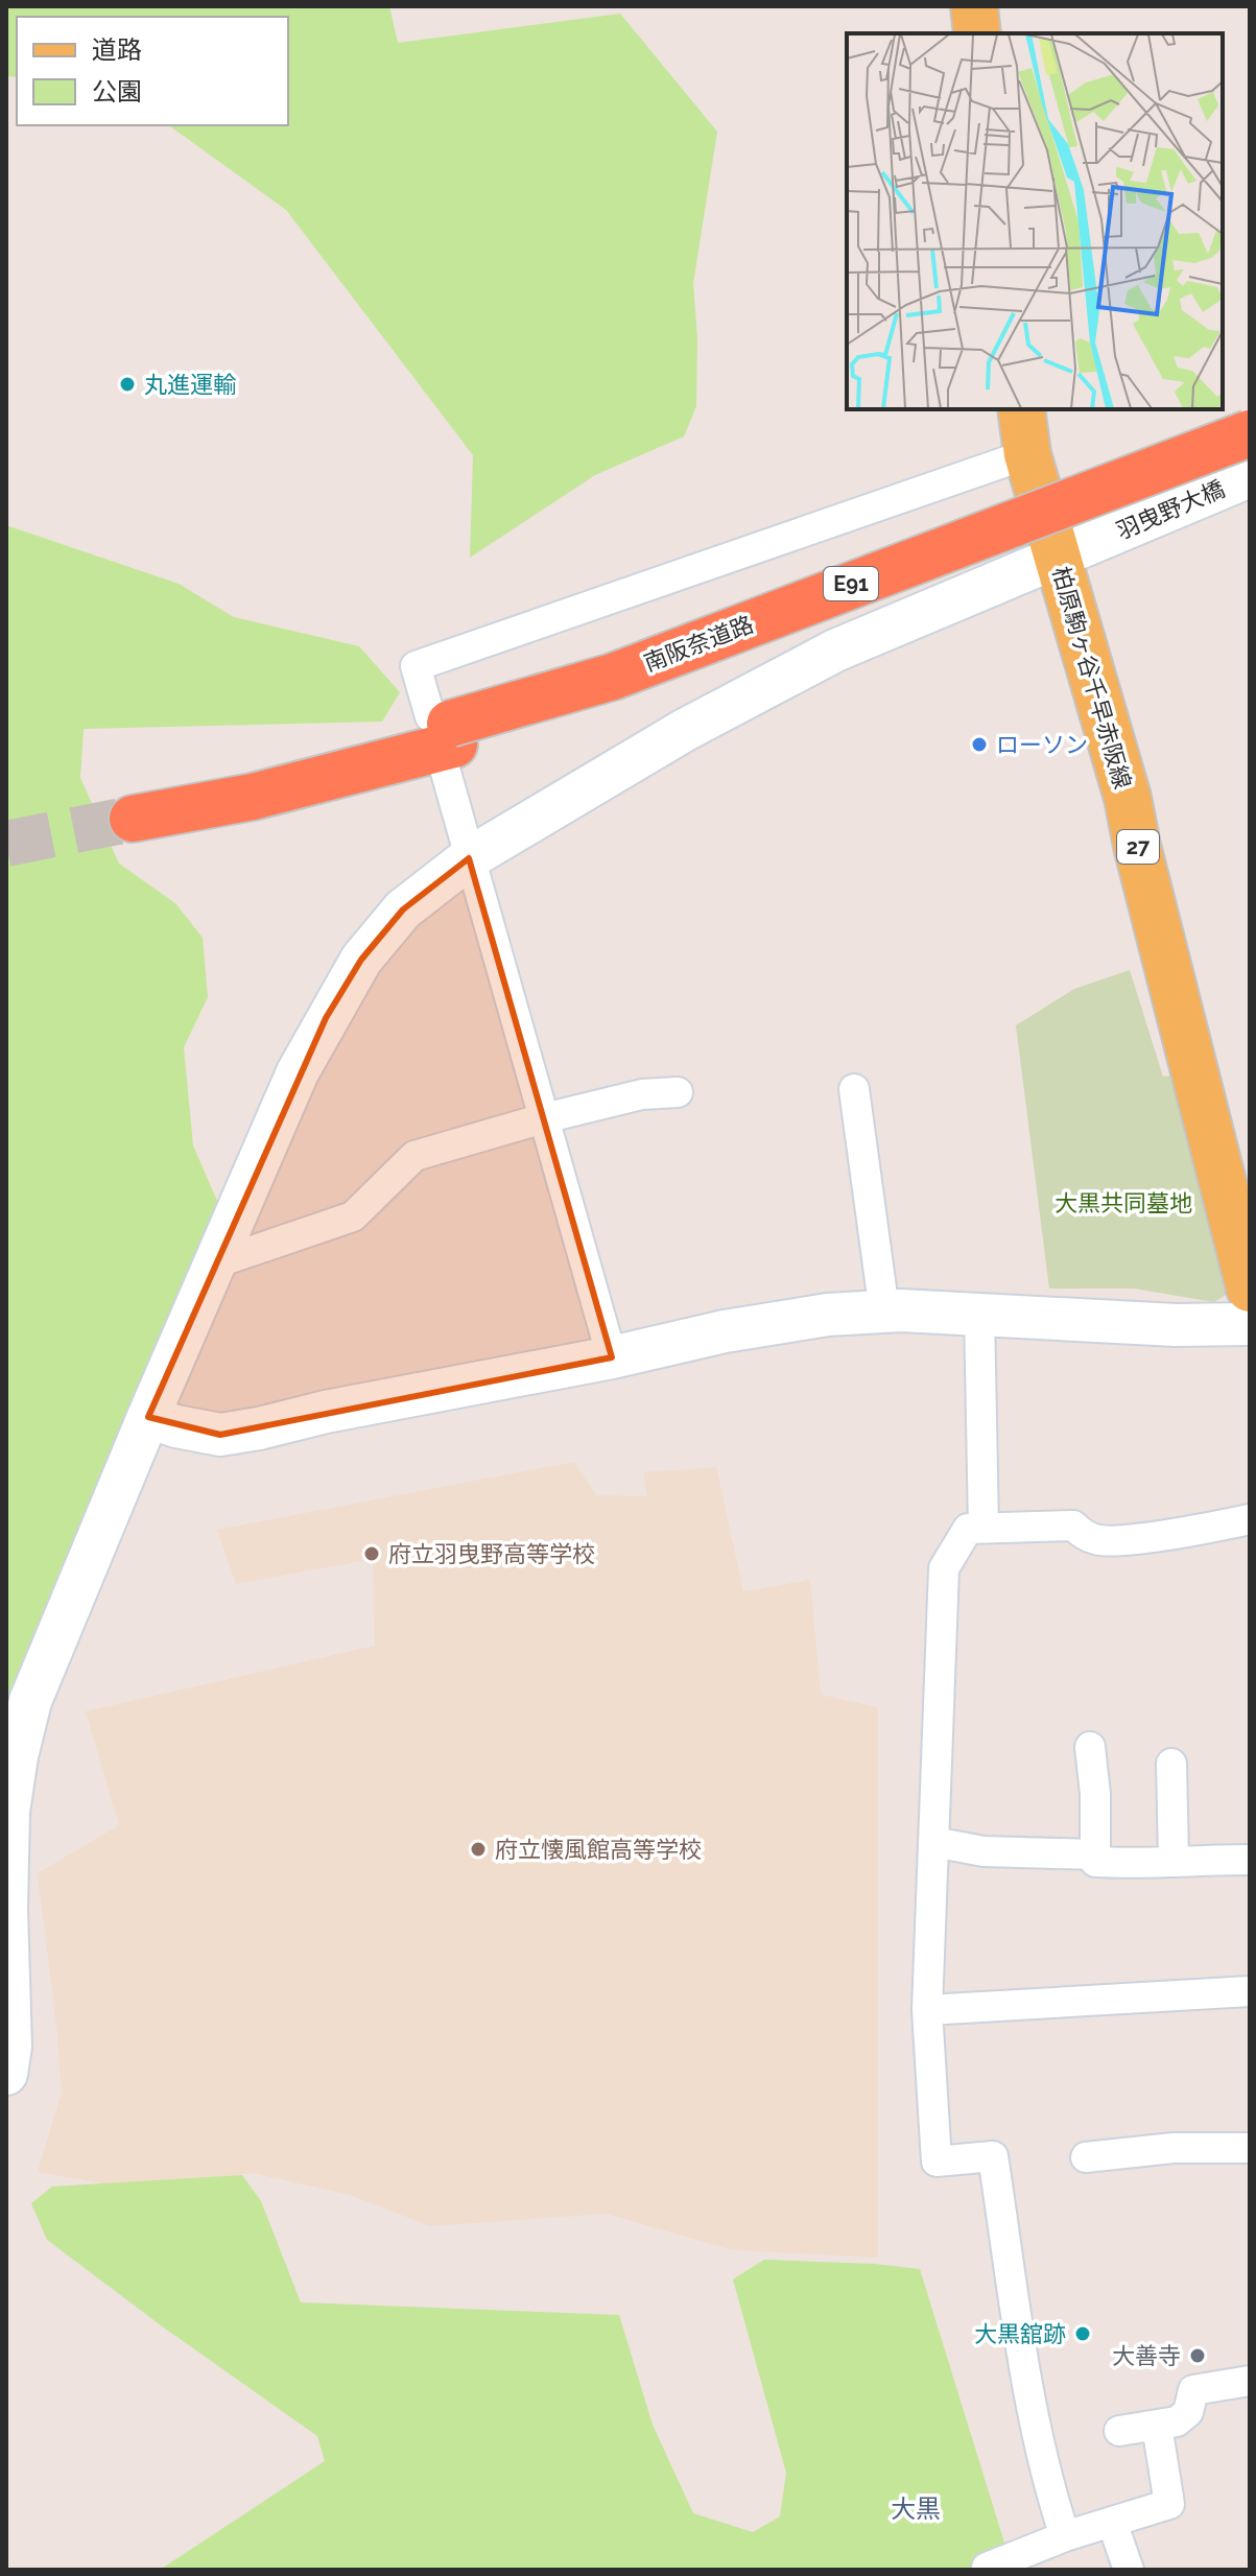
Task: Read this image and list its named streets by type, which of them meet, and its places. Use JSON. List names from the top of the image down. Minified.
{"streets":{"highway":["E91","南阪奈道路"],"main road":["柏原駒ヶ谷千早赤阪線","27"],"street":["羽曳野大橋"]},"crossings":[["羽曳野大橋","柏原駒ヶ谷千早赤阪線"]],"districts":["大黒"],"parks":["大黒共同墓地"],"places":["丸進運輸","ローソン","府立羽曳野高等学校","府立懐風館高等学校","大黒舘跡","大善寺"],"legend":["道路","公園"]}
